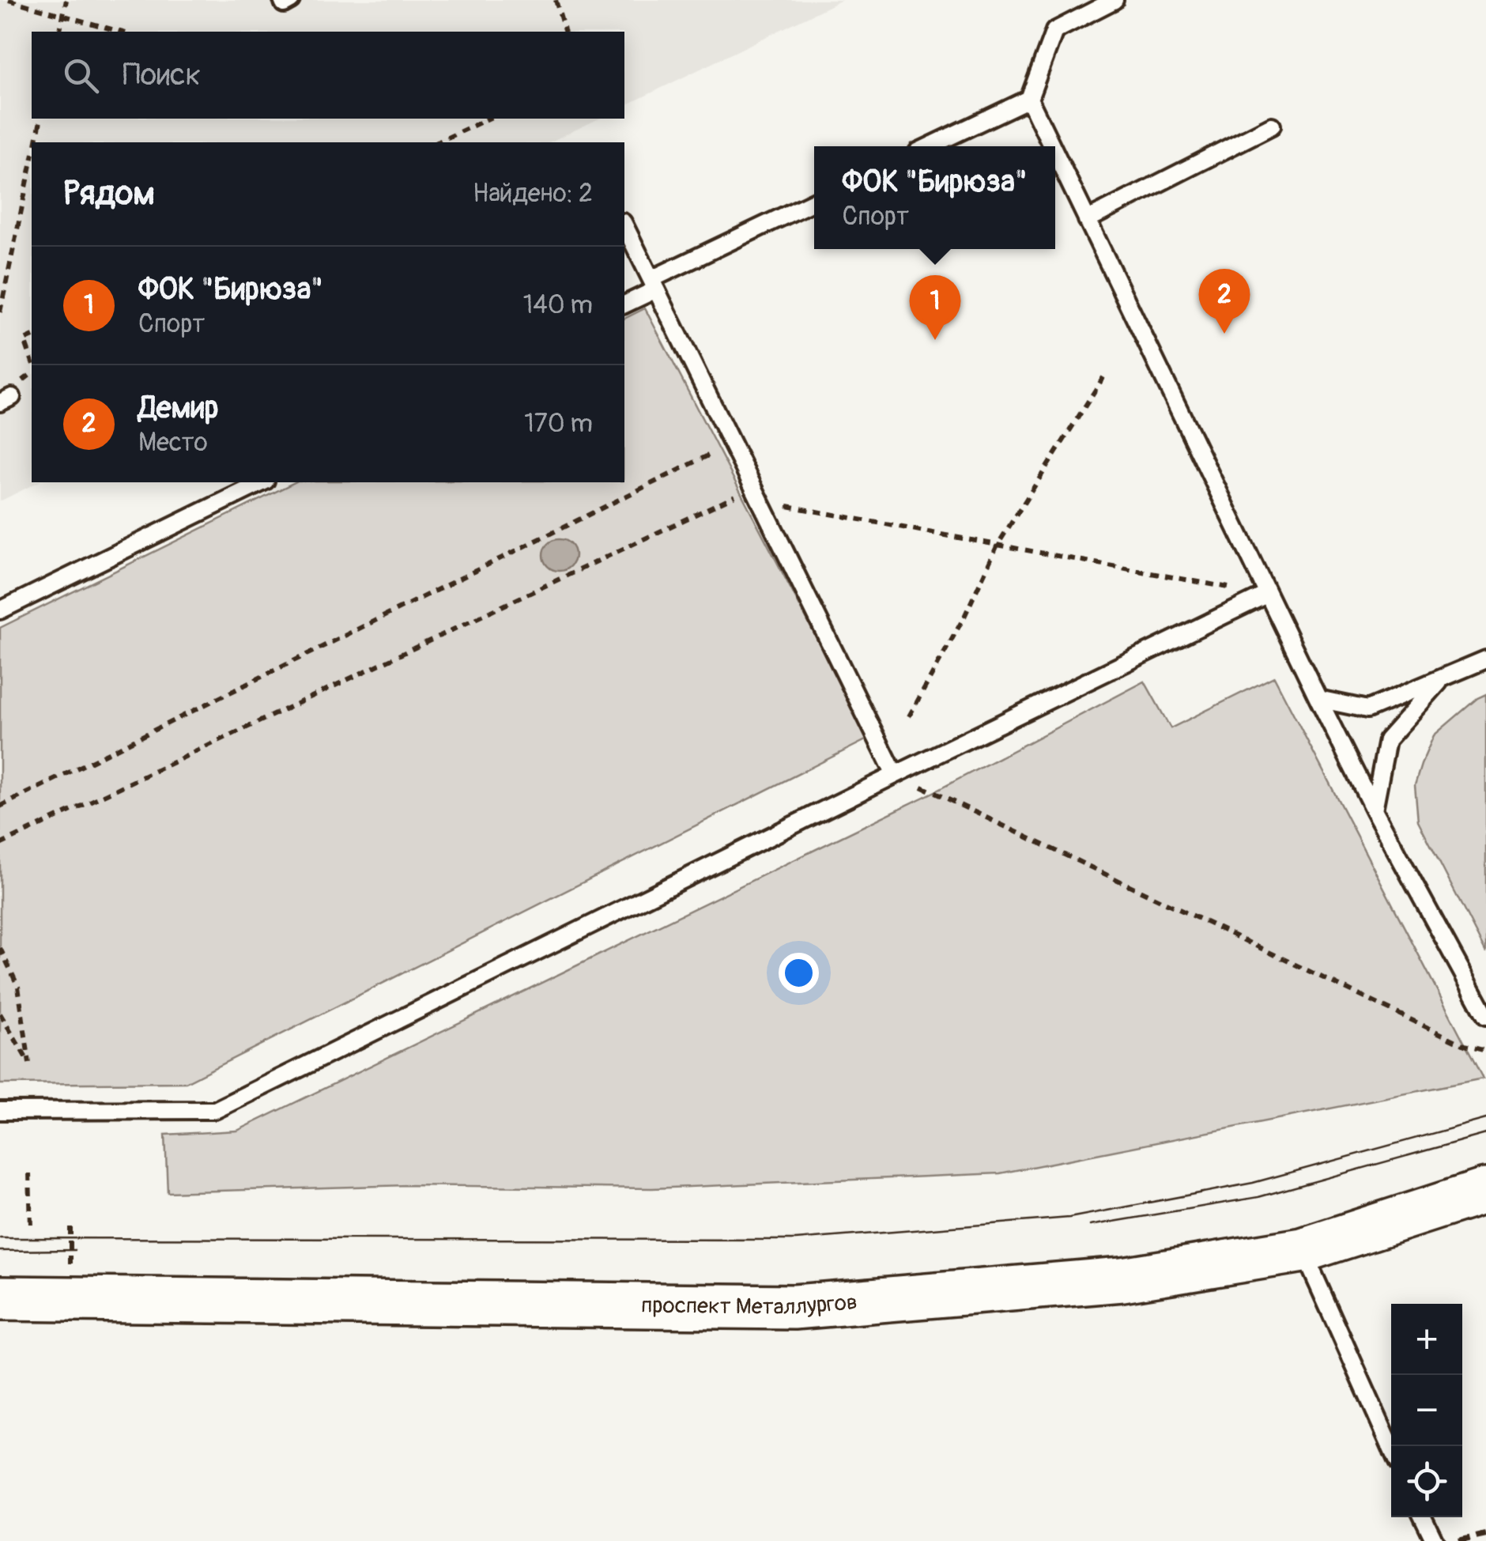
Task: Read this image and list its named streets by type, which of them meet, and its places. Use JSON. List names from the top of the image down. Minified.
{"streets":{"street":["проспект Металлургов"]},"page":{"search":"Поиск","heading":["Рядом","Найдено: 2"],"popup":["ФОК \"Бирюза\"","Спорт"],"list":[{"mark":"1","name":"ФОК \"Бирюза\"","note":"Спорт","value":"140 m"},{"mark":"2","name":"Демир","note":"Место","value":"170 m"}],"pins":["2","1"],"map_buttons":["+","−"]}}
